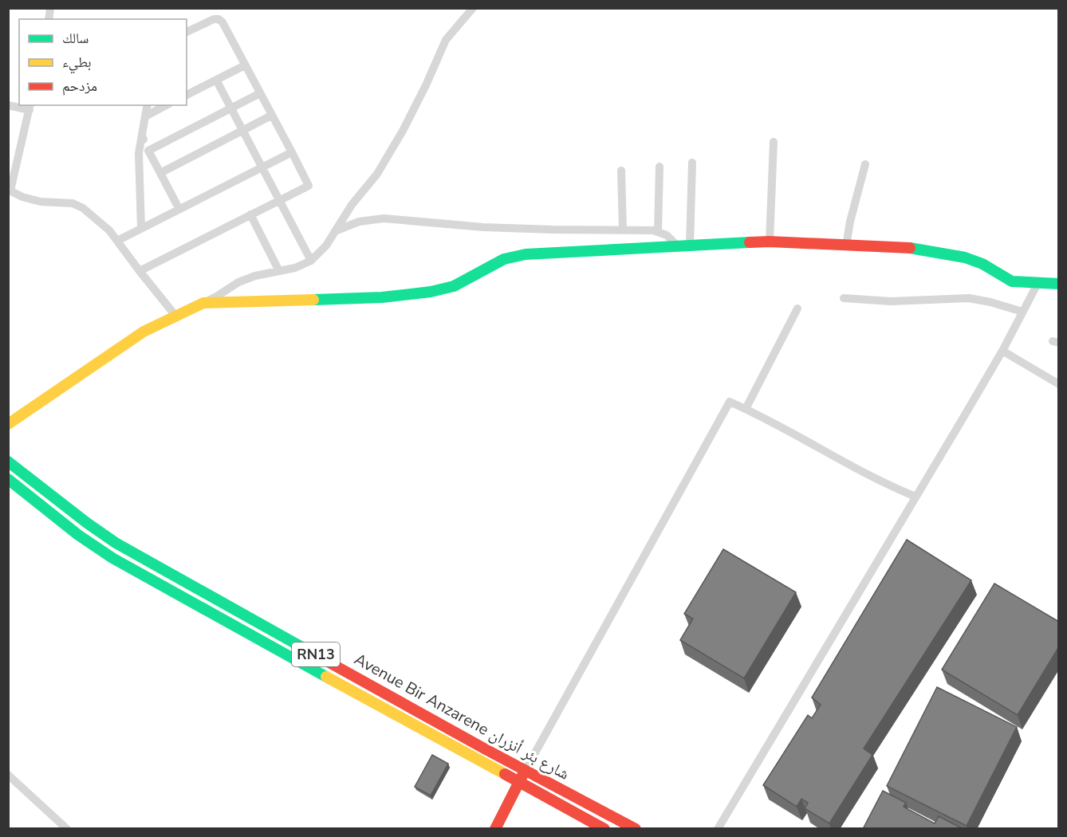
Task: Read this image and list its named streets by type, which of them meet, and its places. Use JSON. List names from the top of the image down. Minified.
{"streets":{"main road":["RN13","Avenue Bir Anzarene شارع بئر أنزران"]},"legend":["سالك","بطيء","مزدحم"]}
